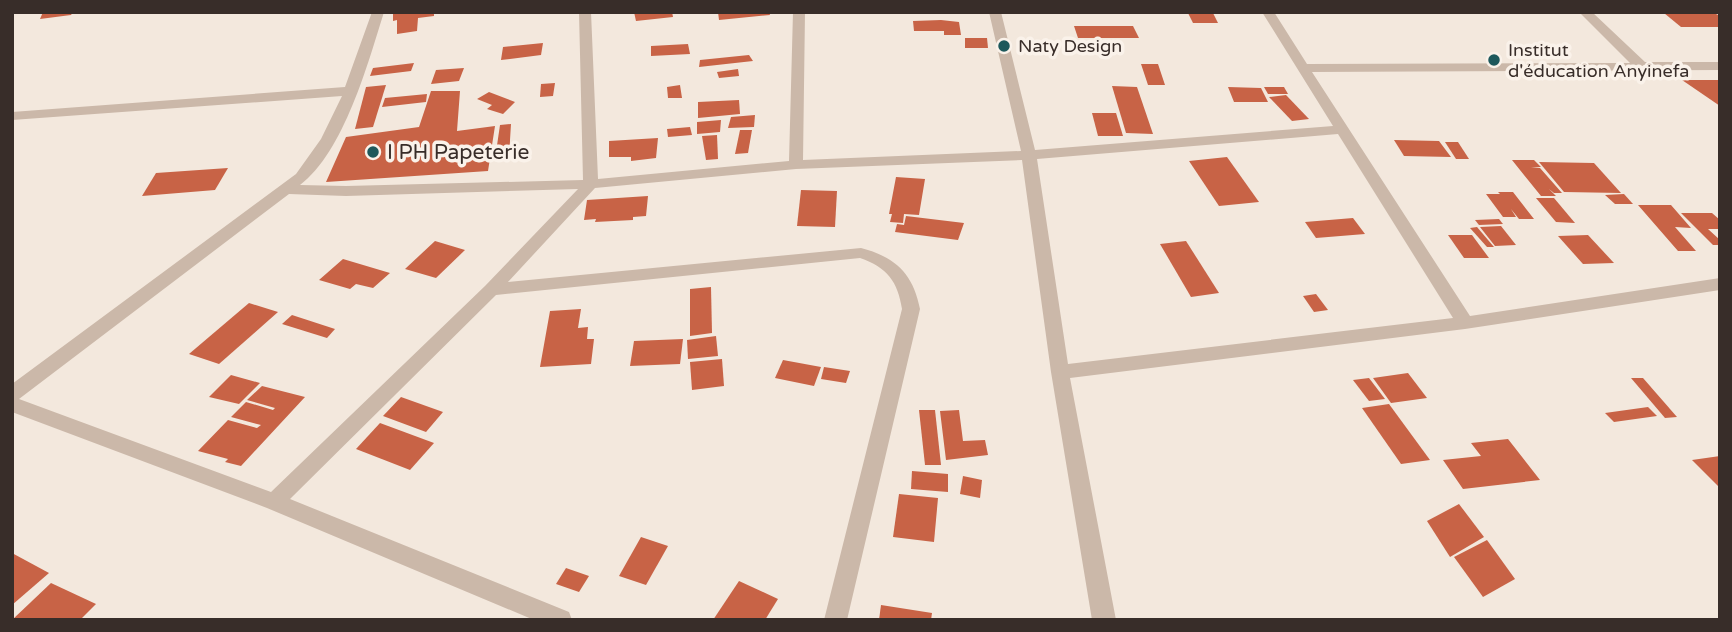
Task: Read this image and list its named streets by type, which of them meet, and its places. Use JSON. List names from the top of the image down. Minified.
{"places":["Naty Design","Institut d'éducation Anyinefa","I PH Papeterie"]}
